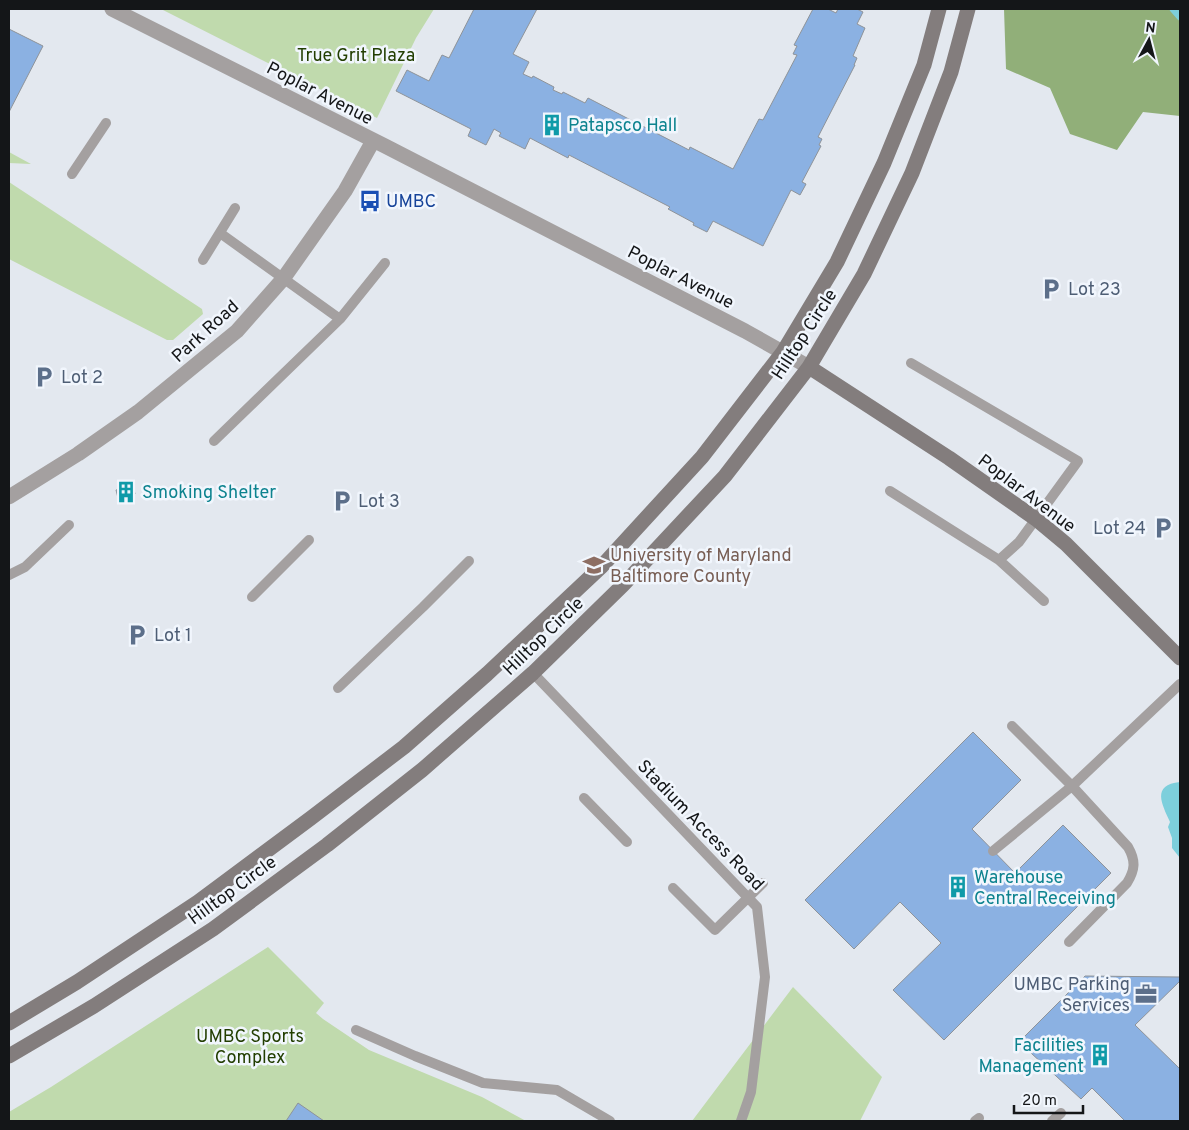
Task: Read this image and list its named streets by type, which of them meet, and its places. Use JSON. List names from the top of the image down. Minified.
{"streets":{"street":["Poplar Avenue","Park Road","Hilltop Circle"],"lane":["Stadium Access Road"]},"crossings":[["Poplar Avenue","Park Road"],["Poplar Avenue","Hilltop Circle"],["Hilltop Circle","Stadium Access Road"]],"parks":["True Grit Plaza","UMBC Sports Complex"],"places":{"building":["Patapsco Hall","Smoking Shelter","Warehouse Central Receiving","Facilities Management"],"bus stop":["UMBC"],"parking":["Lot 23","Lot 2","Lot 3","Lot 24","Lot 1"],"school or university":["University of Maryland Baltimore County"],"office":["UMBC Parking Services"]},"scale_bar":"20 m","north":"top"}
